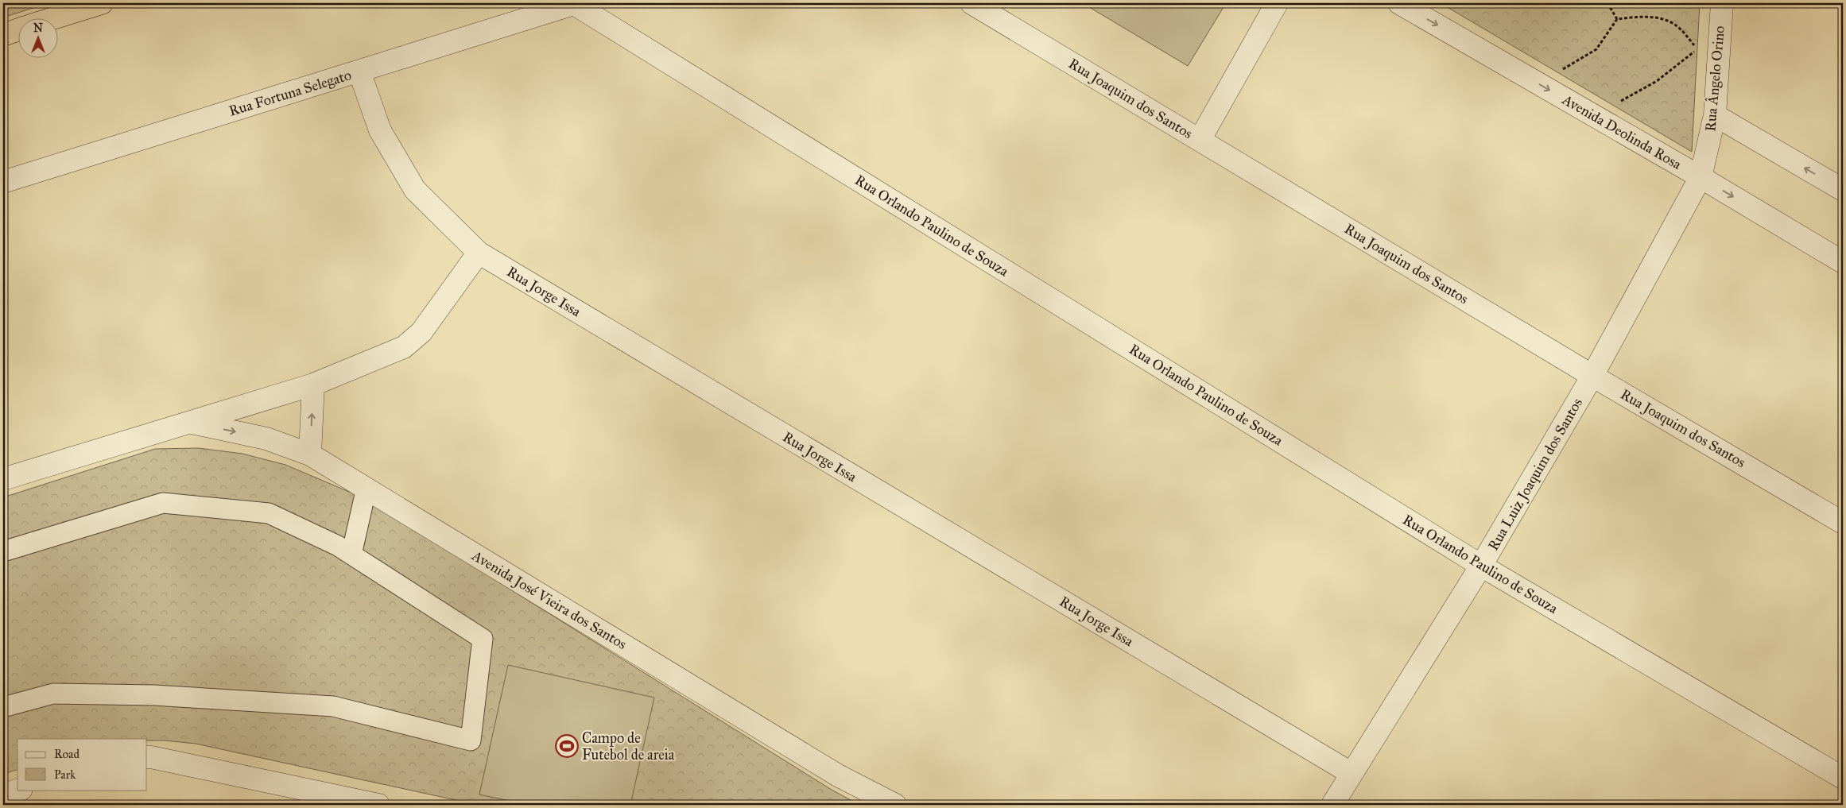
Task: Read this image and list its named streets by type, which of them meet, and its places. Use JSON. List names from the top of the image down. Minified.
{"streets":{"street":["Rua Ângelo Orino","Rua Fortuna Selegato","Rua Joaquim dos Santos","Avenida Deolinda Rosa","Rua Orlando Paulino de Souza","Rua Jorge Issa","Rua Luiz Joaquim dos Santos","Avenida José Vieira dos Santos"]},"crossings":[["Rua Ângelo Orino","Avenida Deolinda Rosa"],["Rua Ângelo Orino","Rua Luiz Joaquim dos Santos"],["Rua Fortuna Selegato","Rua Orlando Paulino de Souza"],["Rua Fortuna Selegato","Rua Jorge Issa"],["Rua Joaquim dos Santos","Rua Luiz Joaquim dos Santos"],["Avenida Deolinda Rosa","Rua Luiz Joaquim dos Santos"],["Rua Orlando Paulino de Souza","Rua Luiz Joaquim dos Santos"],["Rua Jorge Issa","Rua Luiz Joaquim dos Santos"],["Rua Jorge Issa","Avenida José Vieira dos Santos"]],"one_way":["Avenida Deolinda Rosa"],"places":{"sports":["Campo de Futebol de areia"]},"legend":["Road","Park"],"north":"top"}
